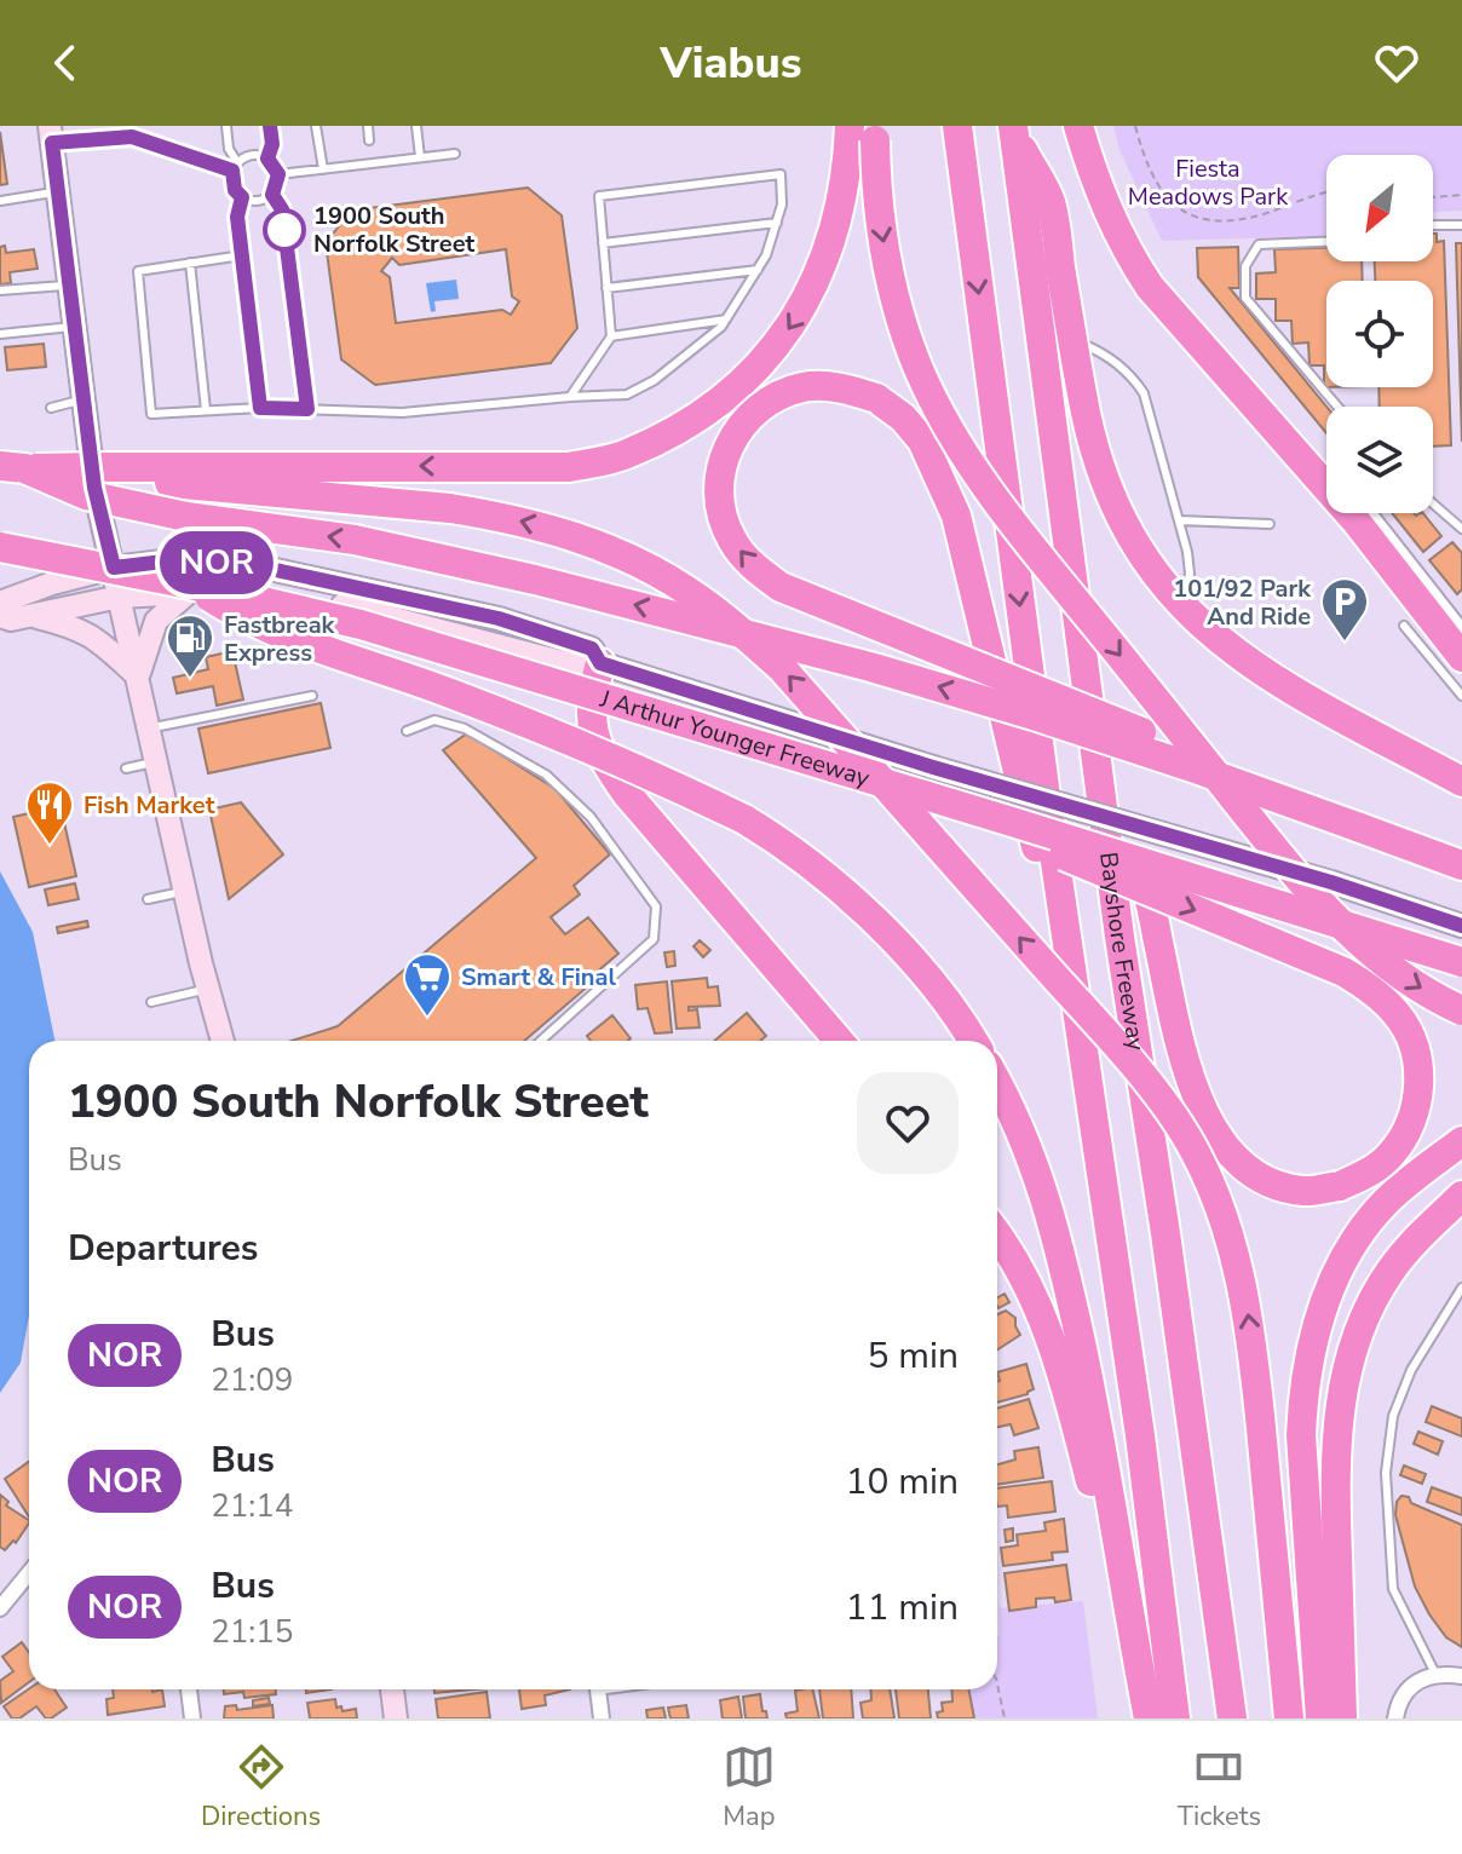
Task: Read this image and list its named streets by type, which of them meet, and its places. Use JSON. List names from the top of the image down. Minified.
{"streets":{"highway":["J Arthur Younger Freeway","Bayshore Freeway"]},"parks":["Fiesta Meadows Park"],"places":{"other":["1900 South Norfolk Street"],"parking":["101/92 Park And Ride"],"fuel station":["Fastbreak Express"],"restaurant":["Fish Market"],"supermarket":["Smart & Final"]},"lines":["bus line NOR"],"north":"bottom left","page":{"header":"Viabus","on_map":"NOR","heading":[["1900 South Norfolk Street","Bus"],"Departures"],"list":[{"mark":"NOR","name":"Bus","note":"21:09","value":"5 min"},{"mark":"NOR","name":"Bus","note":"21:14","value":"10 min"},{"mark":"NOR","name":"Bus","note":"21:15","value":"11 min"}],"tabs":["Directions","Map","Tickets"]}}
